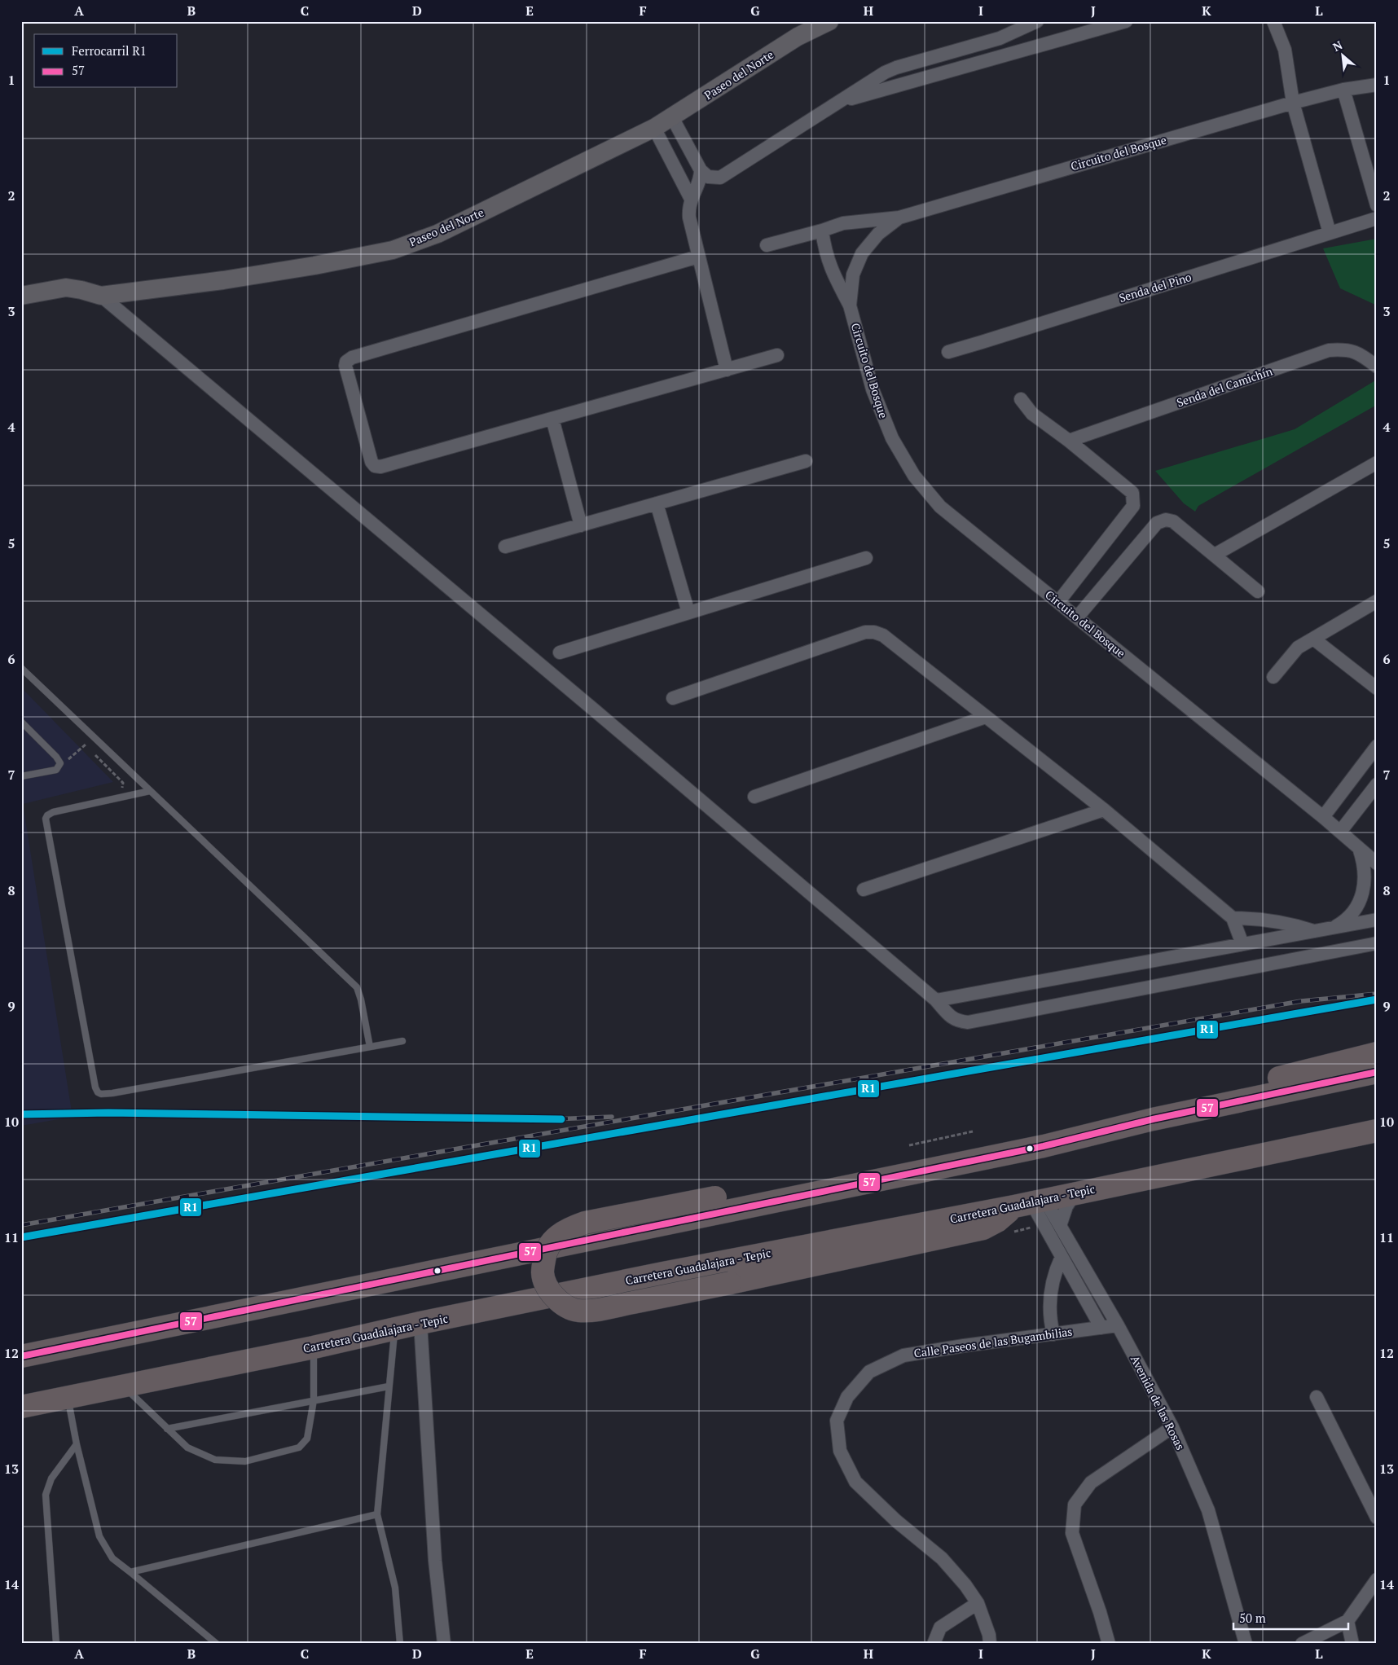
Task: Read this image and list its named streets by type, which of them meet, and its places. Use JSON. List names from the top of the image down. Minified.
{"streets":{"highway":["Carretera Guadalajara - Tepic"],"street":["Paseo del Norte","Circuito del Bosque","Senda del Pino","Senda del Camichín","Calle Paseos de las Bugambilias","Avenida de las Rosas"]},"crossings":[["Carretera Guadalajara - Tepic","Avenida de las Rosas"],["Calle Paseos de las Bugambilias","Avenida de las Rosas"]],"lines":["rail line R1","transit line 57"],"legend":["Ferrocarril R1","57"],"scale_bar":"50 m","north":"top left","grid":{"columns":["A","B","C","D","E","F","G","H","I","J","K","L"],"rows":["1","2","3","4","5","6","7","8","9","10","11","12","13","14"]}}
